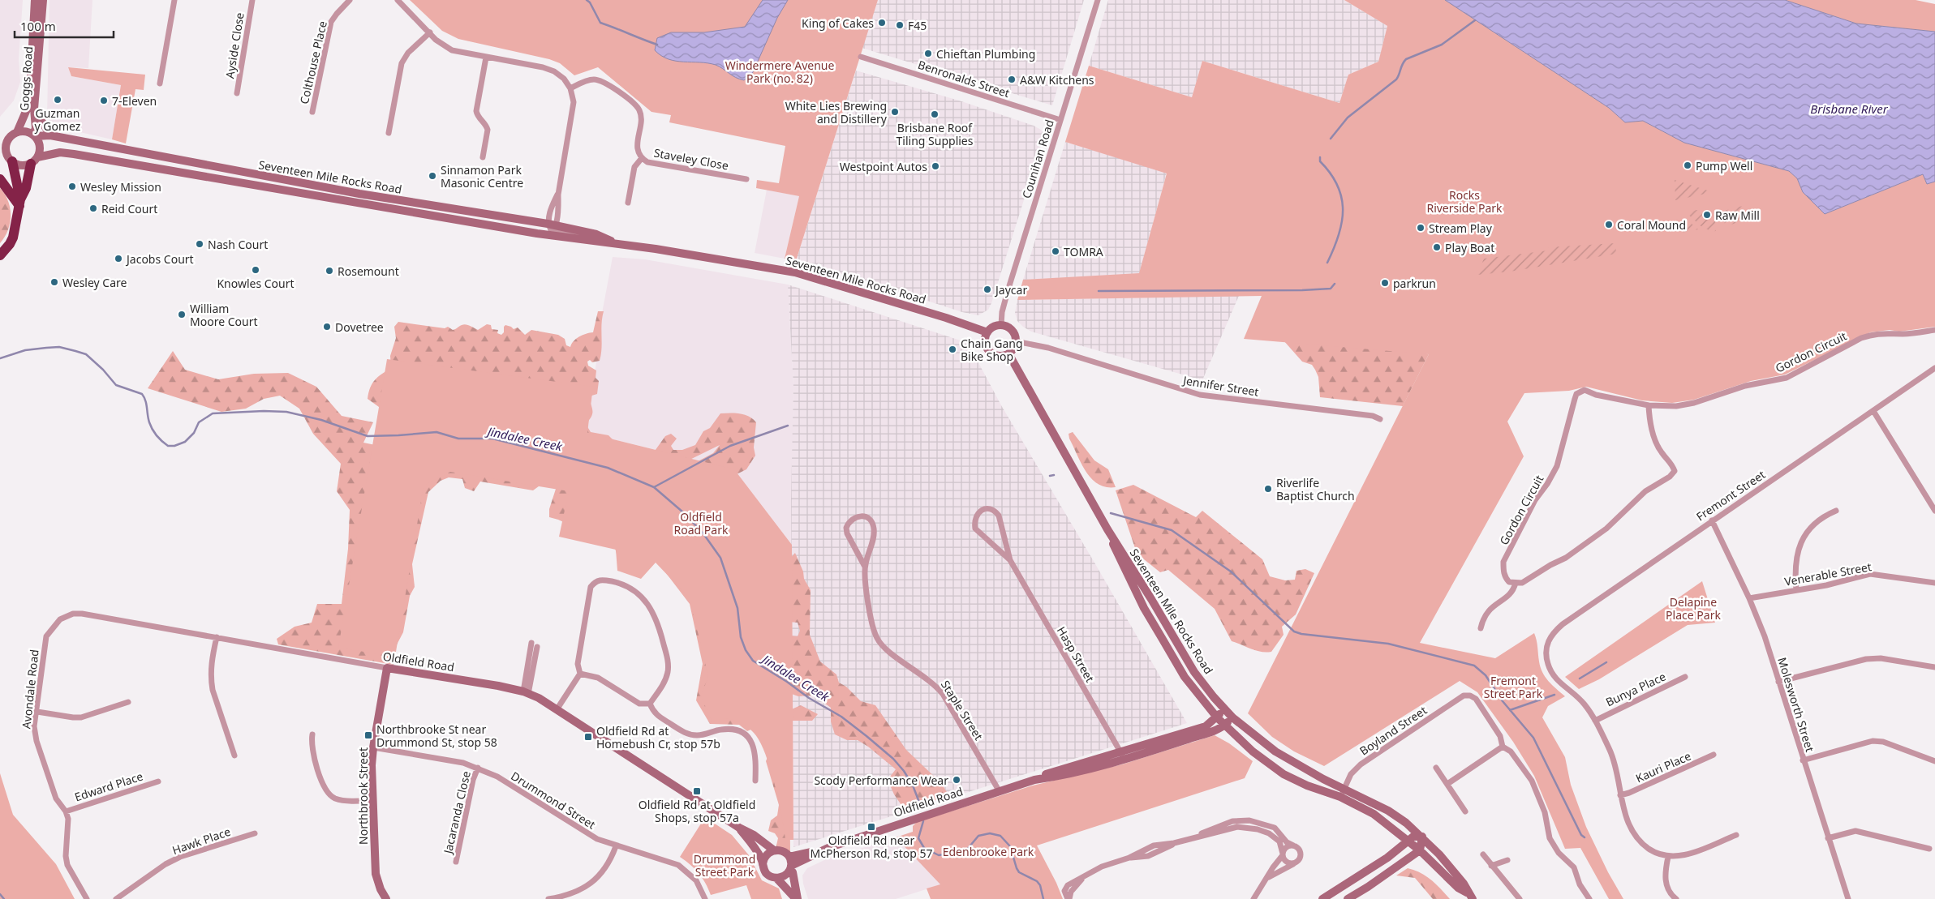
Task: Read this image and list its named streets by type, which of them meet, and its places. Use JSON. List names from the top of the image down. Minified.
{"streets":{"main road":["Goggs Road","Seventeen Mile Rocks Road","Oldfield Road","Northbrook Street"],"street":["Ayside Close","Colthouse Place","Benronalds Street","Staveley Close","Counihan Road","Gordon Circuit","Jennifer Street","Fremont Street","Venerable Street","Hasp Street","Avondale Road","Bunya Place","Molesworth Street","Staple Street","Boyland Street","Kauri Place","Edward Place","Drummond Street","Jacaranda Close","Hawk Place"]},"crossings":[["Goggs Road","Seventeen Mile Rocks Road"],["Benronalds Street","Counihan Road"],["Counihan Road","Seventeen Mile Rocks Road"],["Counihan Road","Jennifer Street"],["Seventeen Mile Rocks Road","Jennifer Street"],["Seventeen Mile Rocks Road","Oldfield Road"],["Seventeen Mile Rocks Road","Boyland Street"],["Fremont Street","Bunya Place"],["Fremont Street","Molesworth Street"],["Venerable Street","Molesworth Street"],["Hasp Street","Oldfield Road"],["Oldfield Road","Avondale Road"],["Oldfield Road","Staple Street"],["Oldfield Road","Northbrook Street"],["Avondale Road","Edward Place"],["Northbrook Street","Drummond Street"],["Drummond Street","Jacaranda Close"]],"water":["Brisbane River","Jindalee Creek"],"parks":["Windermere Avenue Park (no. 82)","Rocks Riverside Park","Oldfield Road Park","Delapine Place Park","Fremont Street Park","Edenbrooke Park","Drummond Street Park"],"places":{"other":["King of Cakes","F45","Chieftan Plumbing","A&W Kitchens","Guzman y Gomez","7-Eleven","White Lies Brewing and Distillery","Brisbane Roof Tiling Supplies","Pump Well","Westpoint Autos","Sinnamon Park Masonic Centre","Wesley Mission","Reid Court","Raw Mill","Coral Mound","Stream Play","Nash Court","Play Boat","TOMRA","Jacobs Court","Knowles Court","Rosemount","Wesley Care","parkrun","Jaycar","William Moore Court","Dovetree","Chain Gang Bike Shop","Riverlife Baptist Church","Scody Performance Wear"],"transit":["Northbrooke St near Drummond St, stop 58","Oldfield Rd at Homebush Cr, stop 57b","Oldfield Rd at Oldfield Shops, stop 57a","Oldfield Rd near McPherson Rd, stop 57"]},"scale_bar":"100 m"}
